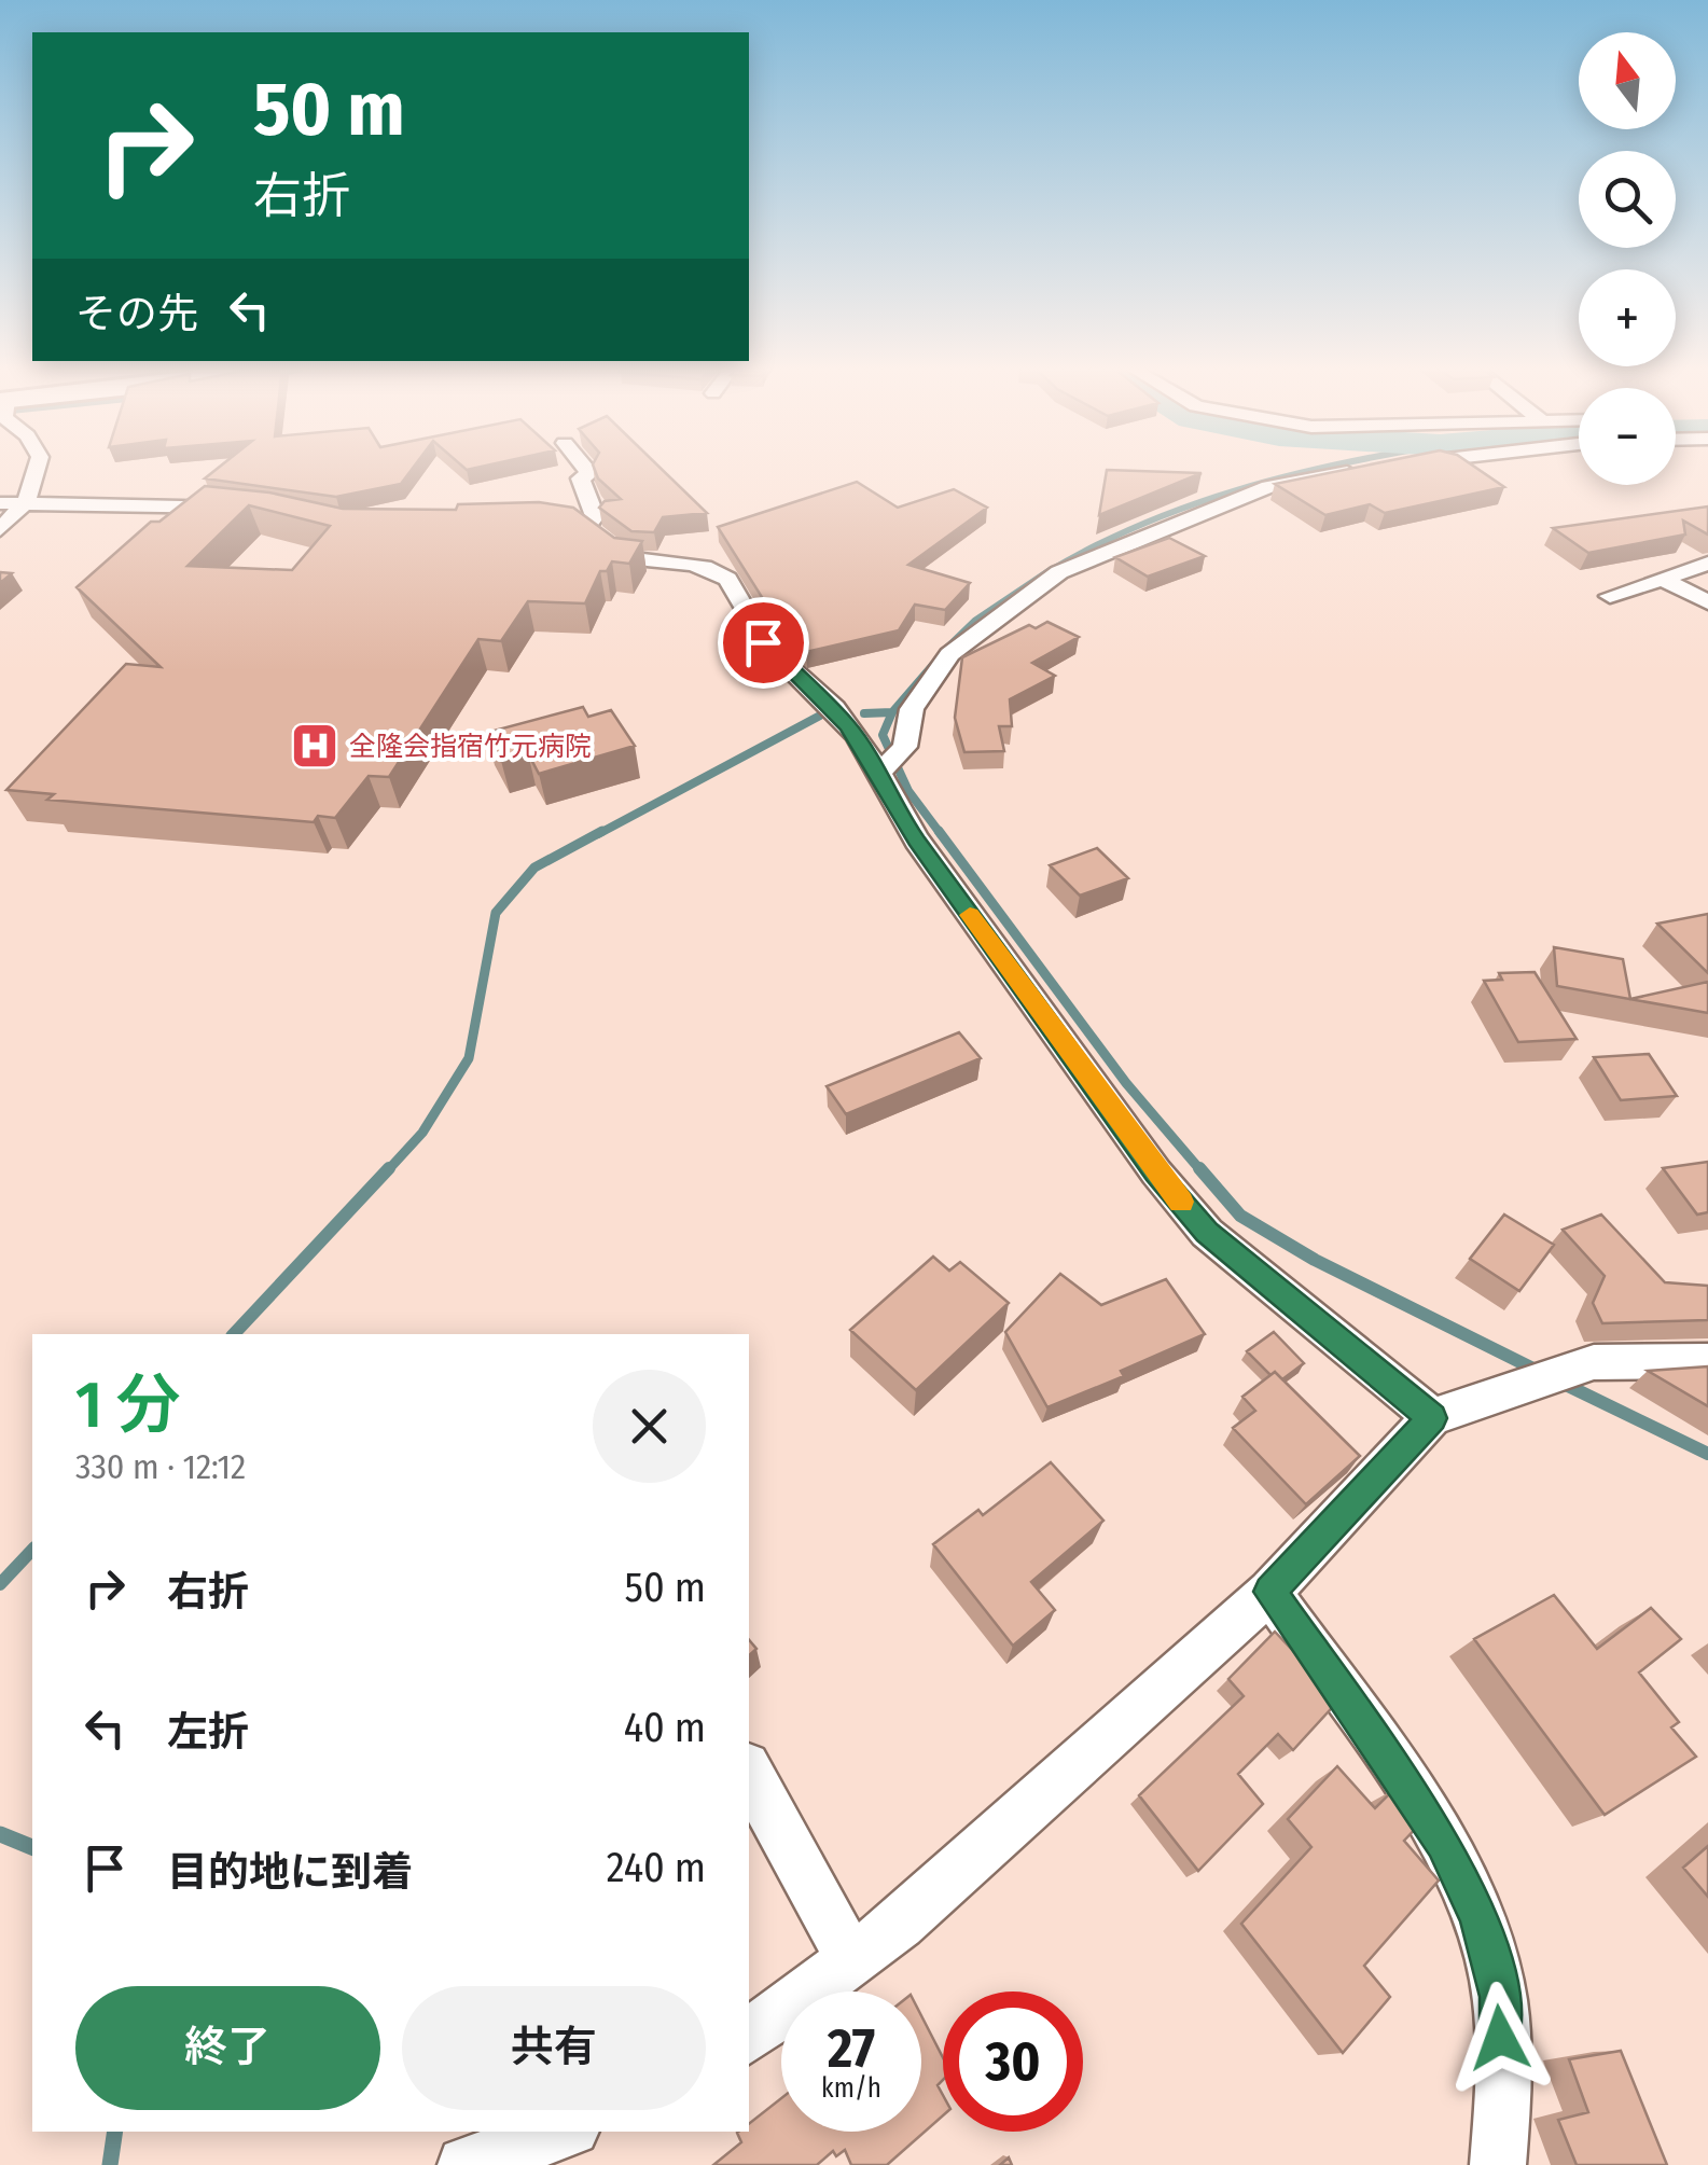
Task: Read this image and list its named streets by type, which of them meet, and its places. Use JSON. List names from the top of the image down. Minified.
{"places":{"hospital":["全隆会指宿竹元病院"]},"north":"top","page":{"map_buttons":["+","−"],"turn":["50 m","右折"],"then":"その先","heading":["1 分","330 m · 12:12"],"list":[{"name":"右折","value":"50 m"},{"name":"左折","value":"40 m"},{"name":"目的地に到着","value":"240 m"}],"buttons":["終了","共有"],"speed":"27 km/h","limit":"30"}}
